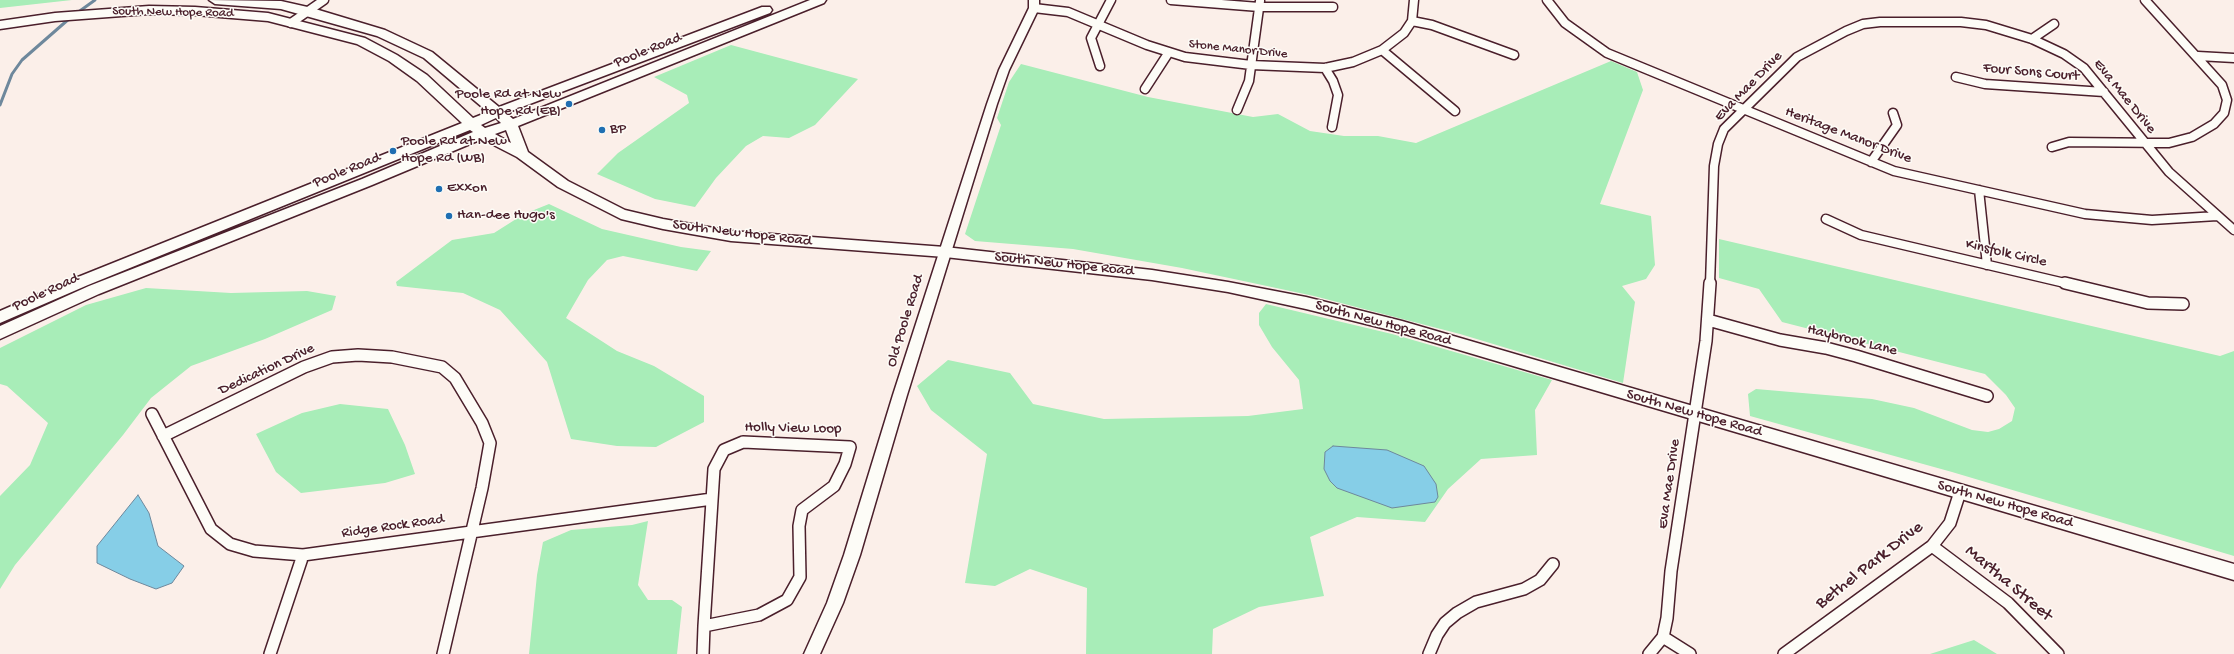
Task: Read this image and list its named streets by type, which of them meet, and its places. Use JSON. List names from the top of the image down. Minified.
{"streets":{"main road":["South New Hope Road","Poole Road"],"street":["Stone Manor Drive","Four Sons Court","Eva Mae Drive","Heritage Manor Drive","Kinsfolk Circle","Old Poole Road","Haybrook Lane","Dedication Drive","Holly View Loop","Ridge Rock Road","Bethel Park Drive","Martha Street"]},"crossings":[["South New Hope Road","Poole Road"],["South New Hope Road","Eva Mae Drive"],["South New Hope Road","Old Poole Road"],["South New Hope Road","Bethel Park Drive"],["Stone Manor Drive","Old Poole Road"],["Four Sons Court","Eva Mae Drive"],["Eva Mae Drive","Heritage Manor Drive"],["Eva Mae Drive","Haybrook Lane"],["Dedication Drive","Ridge Rock Road"],["Holly View Loop","Ridge Rock Road"],["Bethel Park Drive","Martha Street"]],"places":["Poole Rd at New Hope Rd (EB)","BP","Poole Rd at New Hope Rd (WB)","Exxon","Han-dee Hugo's"]}
